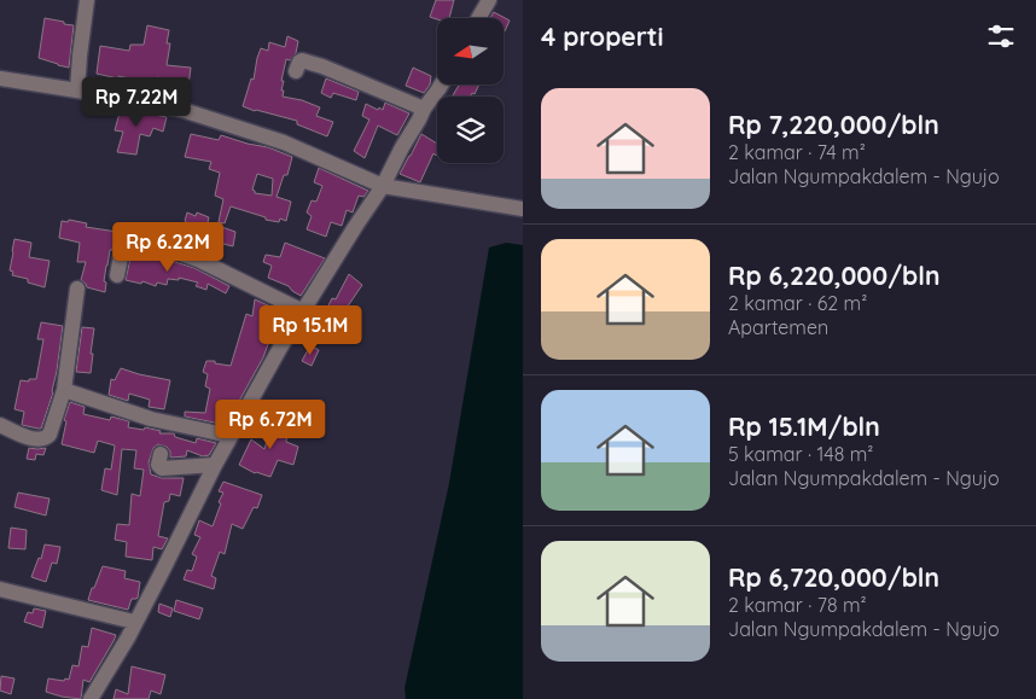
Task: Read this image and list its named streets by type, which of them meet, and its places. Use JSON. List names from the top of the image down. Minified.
{"north":"left","page":{"heading":"4 properti","list":[{"name":"Rp 7,220,000/bln","note":"2 kamar · 74 m² · Jalan Ngumpakdalem - Ngujo"},{"name":"Rp 6,220,000/bln","note":"2 kamar · 62 m² · Apartemen"},{"name":"Rp 15.1M/bln","note":"5 kamar · 148 m² · Jalan Ngumpakdalem - Ngujo"},{"name":"Rp 6,720,000/bln","note":"2 kamar · 78 m² · Jalan Ngumpakdalem - Ngujo"}],"price":["Rp 7.22M","Rp 6.22M","Rp 15.1M","Rp 6.72M"]}}
